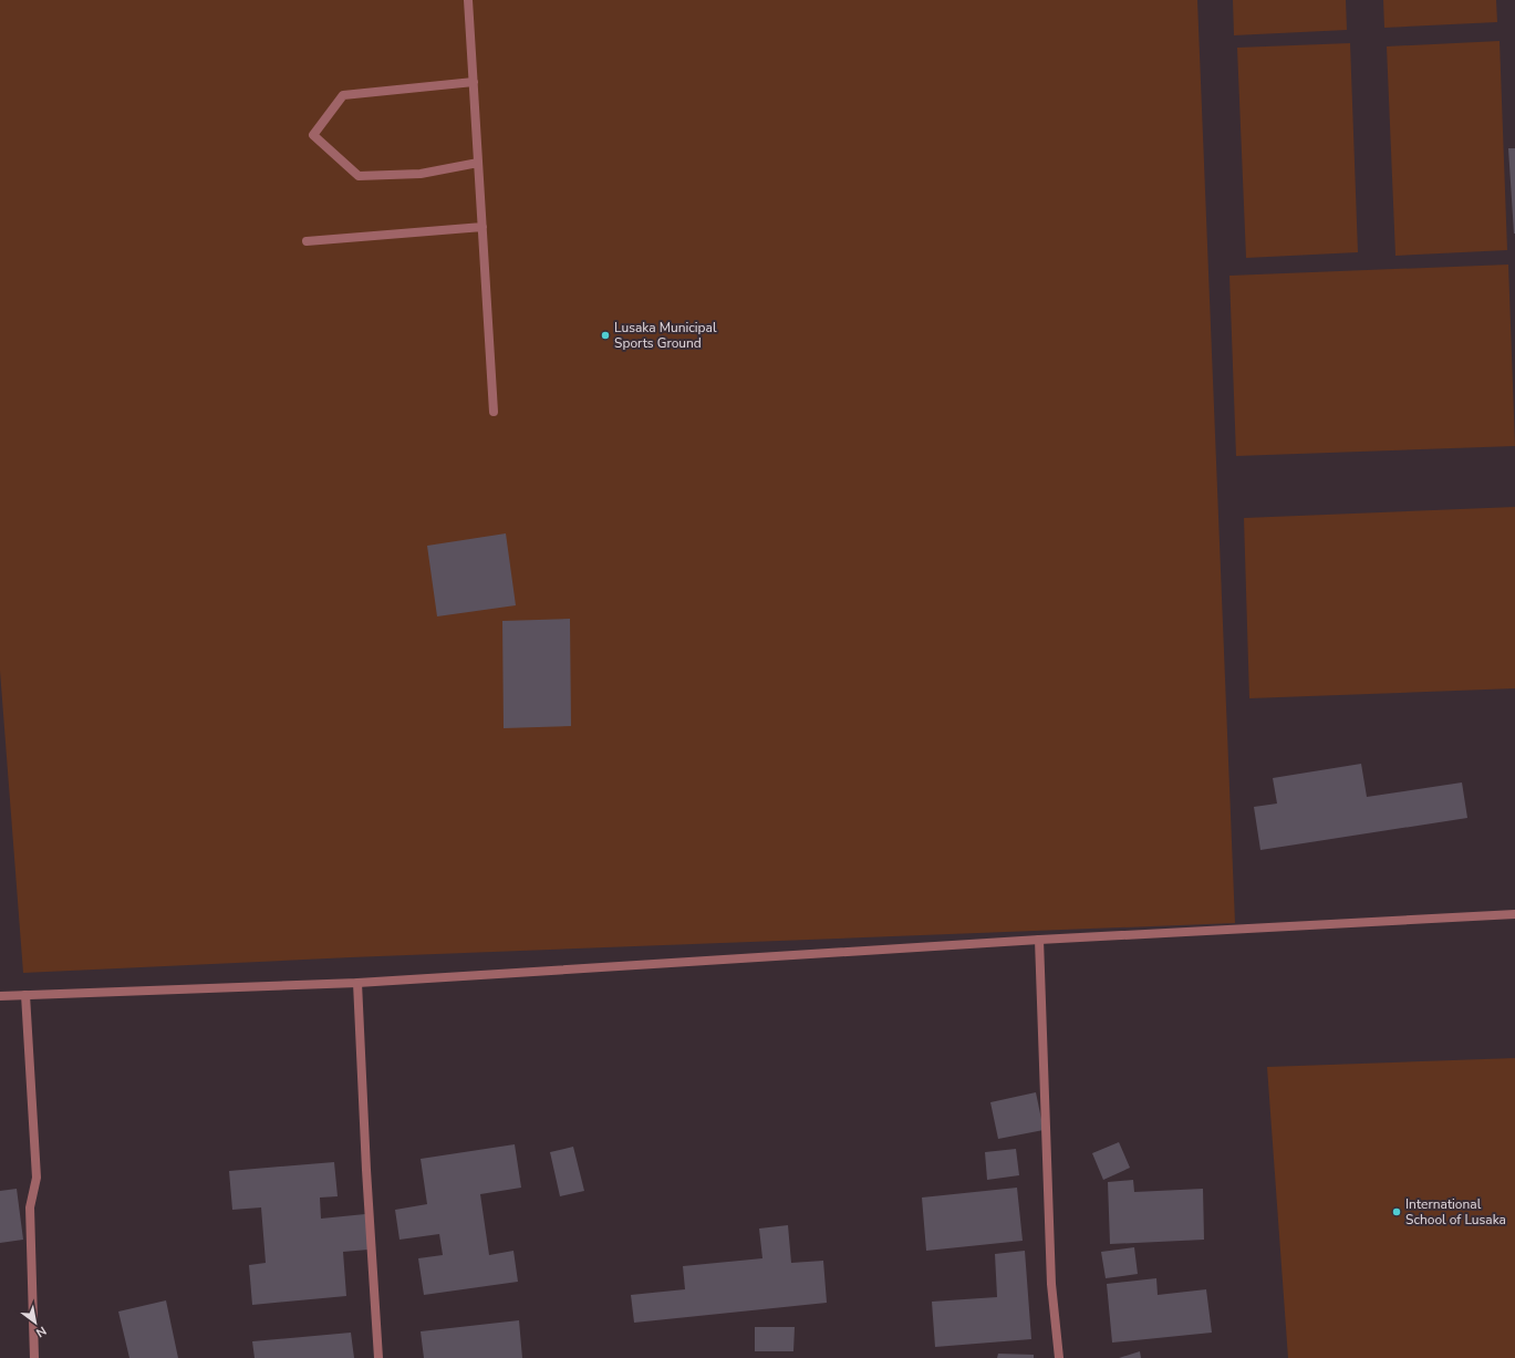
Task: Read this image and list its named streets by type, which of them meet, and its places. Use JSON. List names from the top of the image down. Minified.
{"places":["Lusaka Municipal Sports Ground","International School of Lusaka"],"north":"bottom right"}
